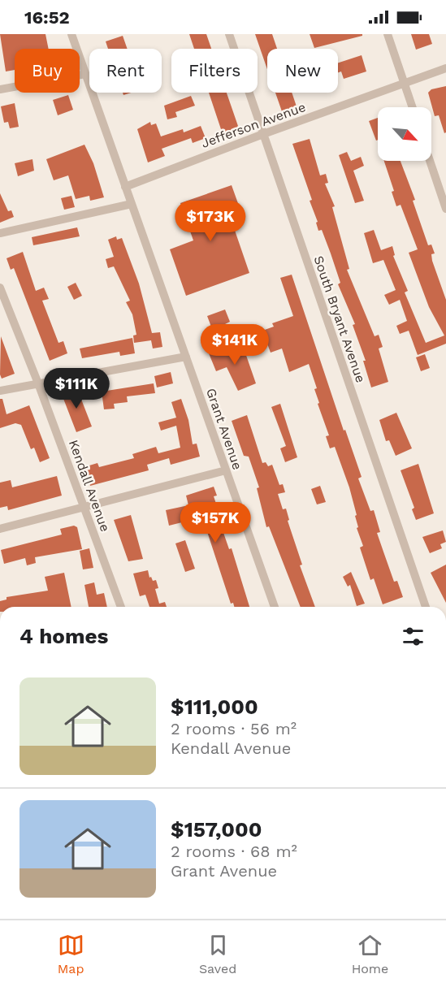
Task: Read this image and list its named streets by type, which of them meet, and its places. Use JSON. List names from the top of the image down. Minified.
{"streets":{"street":["Jefferson Avenue","South Bryant Avenue","Grant Avenue","Kendall Avenue"]},"crossings":[["Jefferson Avenue","South Bryant Avenue"],["Jefferson Avenue","Grant Avenue"]],"north":"bottom right","page":{"status":"16:52","chip":["Buy","Rent","Filters","New"],"price":["$173K","$141K","$111K","$157K"],"heading":"4 homes","list":[{"name":"$111,000","note":"2 rooms · 56 m² · Kendall Avenue"},{"name":"$157,000","note":"2 rooms · 68 m² · Grant Avenue"}],"tabs":["Map","Saved","Home"]}}
